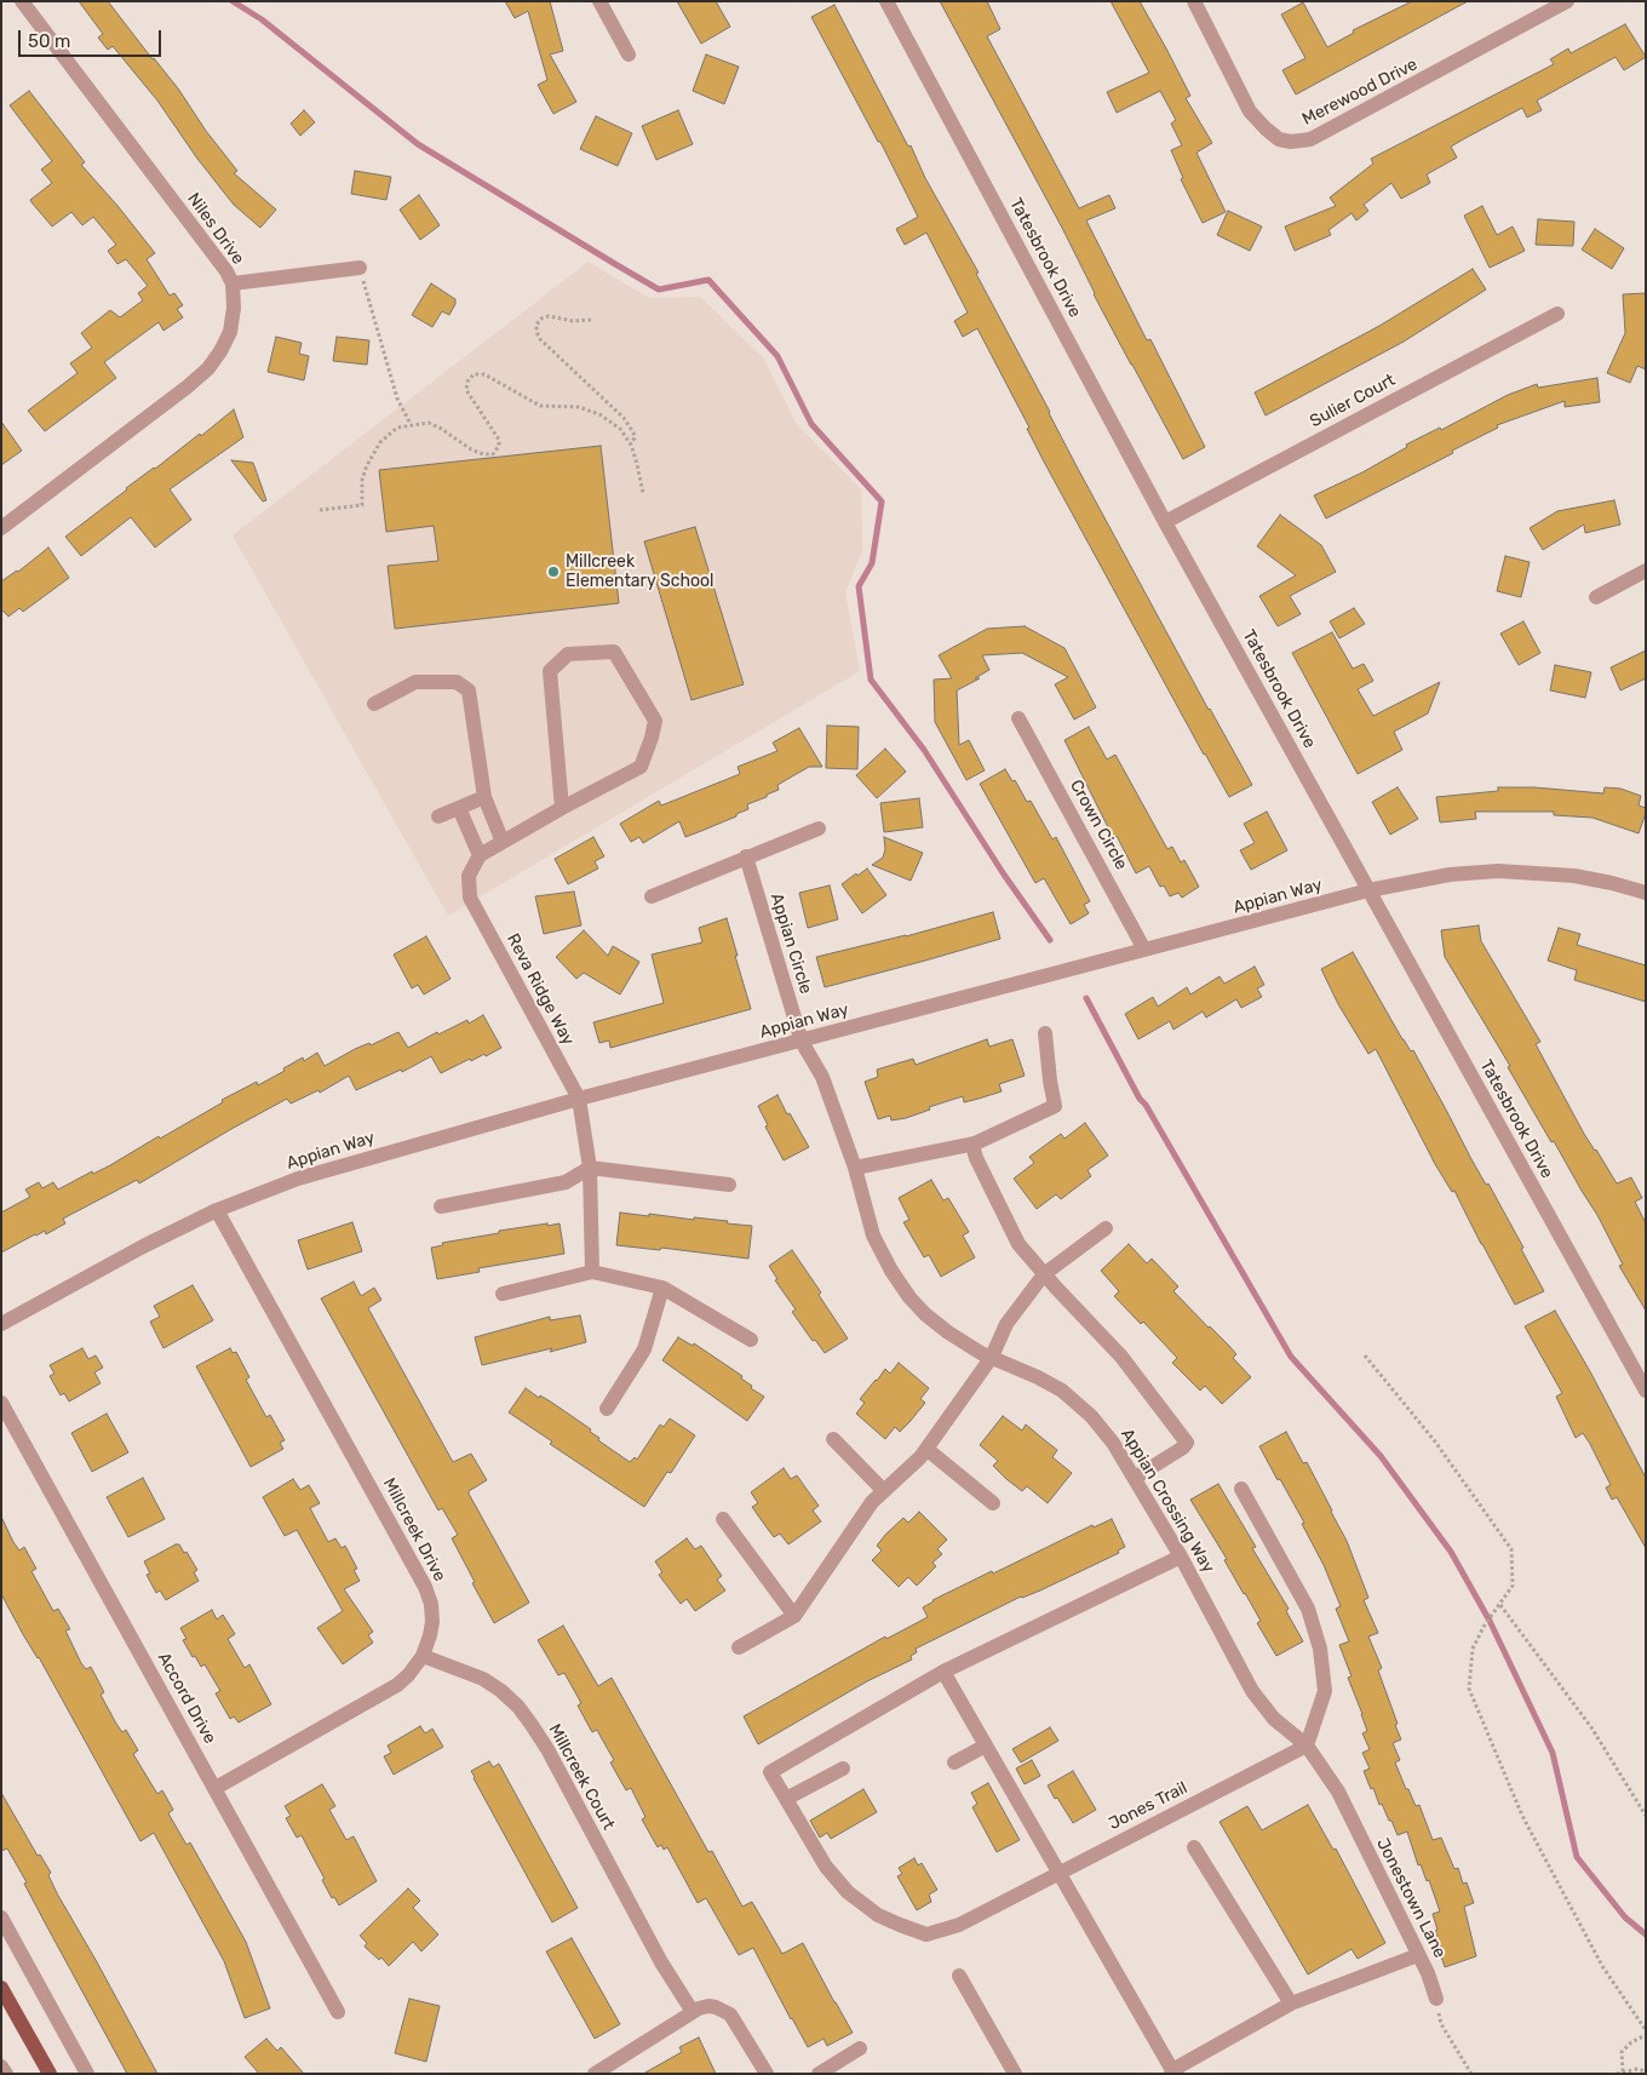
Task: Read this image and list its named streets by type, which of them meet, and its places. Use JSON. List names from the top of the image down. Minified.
{"streets":{"street":["Merewood Drive","Niles Drive","Tatesbrook Drive","Sulier Court","Crown Circle","Appian Way","Appian Circle","Reva Ridge Way","Appian Crossing Way","Millcreek Drive","Accord Drive","Millcreek Court","Jones Trail","Jonestown Lane"]},"crossings":[["Tatesbrook Drive","Sulier Court"],["Tatesbrook Drive","Appian Way"],["Crown Circle","Appian Way"],["Appian Way","Appian Circle"],["Appian Way","Reva Ridge Way"],["Appian Way","Appian Crossing Way"],["Appian Way","Millcreek Drive"],["Appian Circle","Appian Crossing Way"],["Appian Crossing Way","Jones Trail"],["Appian Crossing Way","Jonestown Lane"],["Millcreek Drive","Millcreek Court"],["Jones Trail","Jonestown Lane"]],"places":["Millcreek Elementary School"],"scale_bar":"50 m"}
